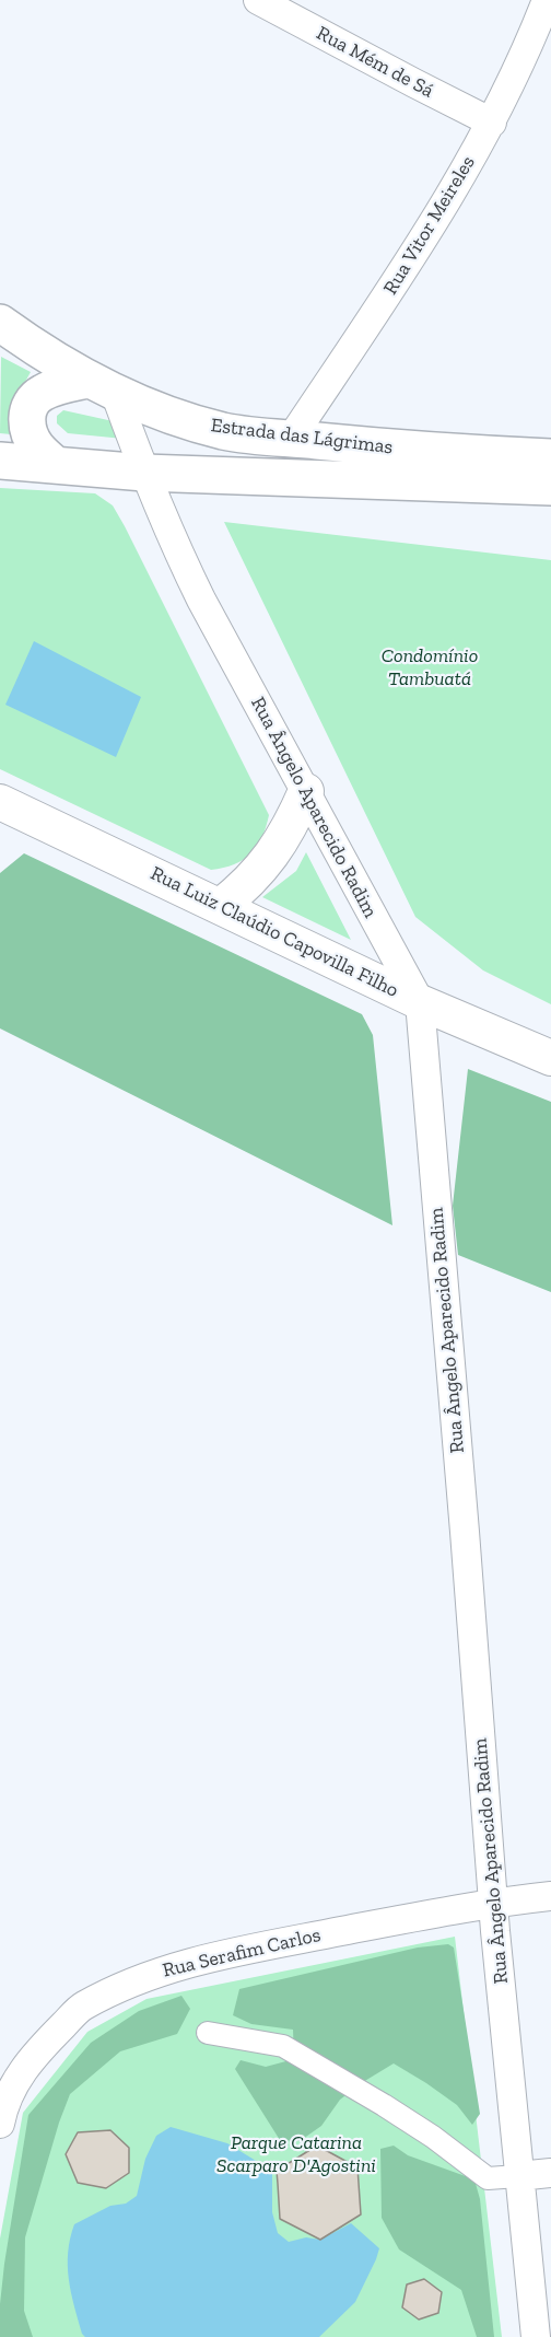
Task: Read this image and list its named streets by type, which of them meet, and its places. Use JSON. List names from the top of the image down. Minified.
{"streets":{"main road":["Estrada das Lágrimas"],"street":["Rua Mém de Sá","Rua Vitor Meireles","Rua Ângelo Aparecido Radim","Rua Luiz Claúdio Capovilla Filho","Rua Serafim Carlos"]},"crossings":[["Rua Mém de Sá","Rua Vitor Meireles"],["Rua Vitor Meireles","Estrada das Lágrimas"],["Estrada das Lágrimas","Rua Ângelo Aparecido Radim"],["Rua Ângelo Aparecido Radim","Rua Luiz Claúdio Capovilla Filho"],["Rua Ângelo Aparecido Radim","Rua Serafim Carlos"]],"parks":["Condomínio Tambuatá","Parque Catarina Scarparo D'Agostini"]}
